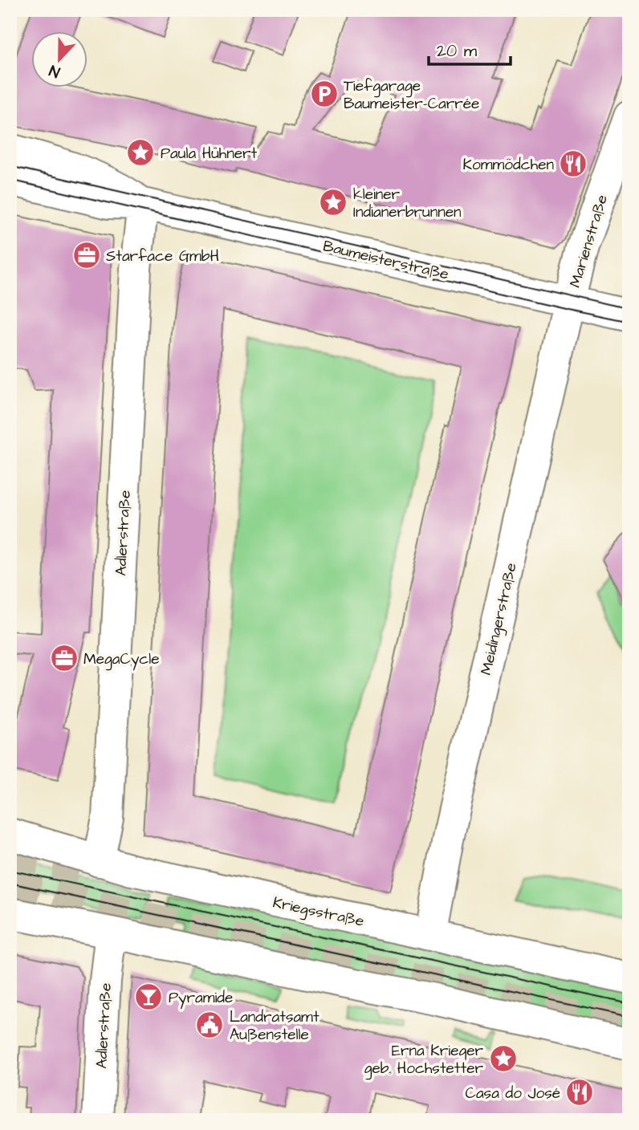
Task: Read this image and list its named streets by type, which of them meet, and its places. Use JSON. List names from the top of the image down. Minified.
{"streets":{"street":["Marienstraße","Baumeisterstraße","Adlerstraße","Meidingerstraße","Kriegsstraße"]},"crossings":[["Marienstraße","Baumeisterstraße"],["Marienstraße","Meidingerstraße"],["Baumeisterstraße","Adlerstraße"],["Baumeisterstraße","Meidingerstraße"],["Adlerstraße","Kriegsstraße"],["Meidingerstraße","Kriegsstraße"]],"places":{"parking":["Tiefgarage Baumeister-Carrée"],"place":["Paula Hühnert","kleiner Indianerbrunnen","Erna Krieger geb. Hochstetter"],"restaurant":["Kommödchen","Casa do José"],"office":["Starface GmbH","MegaCycle"],"bar":["Pyramide"],"public building":["Landratsamt Außenstelle"]},"scale_bar":"20 m","north":"bottom"}
